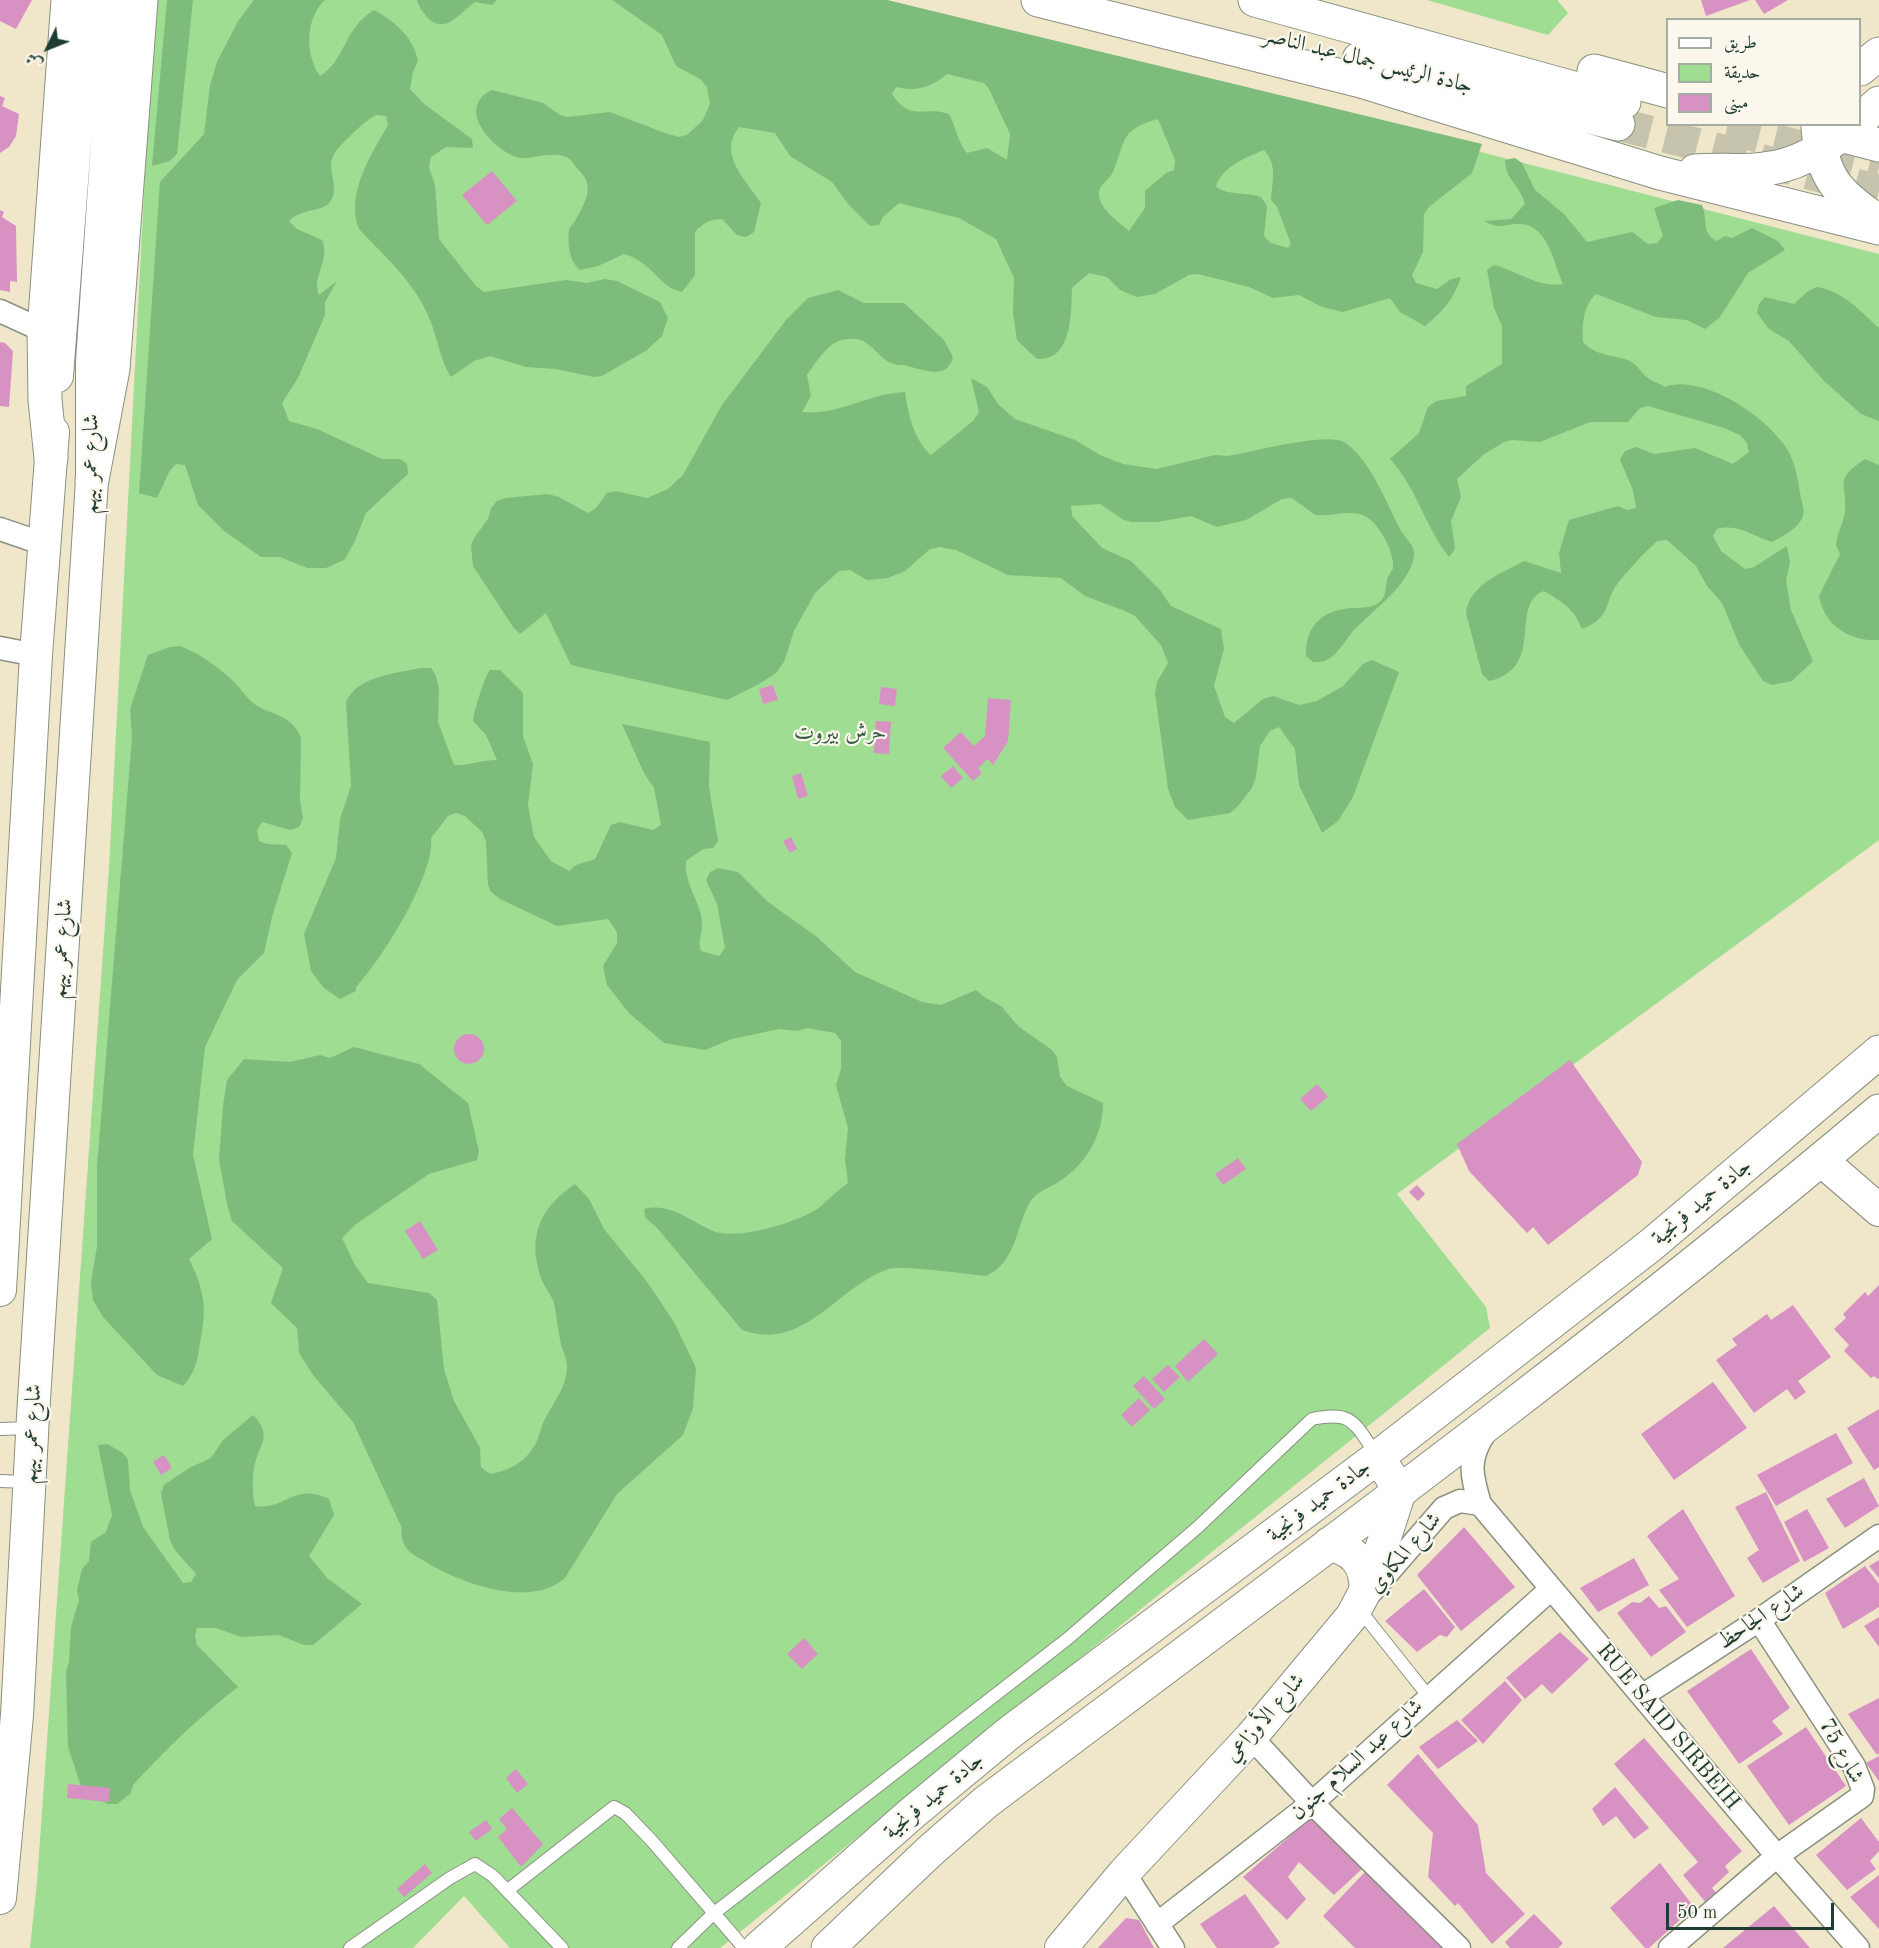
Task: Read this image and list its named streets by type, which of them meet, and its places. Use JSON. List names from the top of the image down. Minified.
{"streets":{"main road":["جادة الرئيس جمال عبد الناصر","شارع عمر بيهم","جادة حميد فرنجية","شارع الأوزاعي"],"street":["شارع المكاوي","شارع الجاحظ","RUE SAID SIRBEIH","شارع 75","شارع عبد السلام جنون"]},"crossings":[["جادة حميد فرنجية","شارع الأوزاعي"],["شارع المكاوي","شارع الأوزاعي"],["شارع المكاوي","RUE SAID SIRBEIH"],["شارع الجاحظ","RUE SAID SIRBEIH"],["شارع الجاحظ","شارع 75"],["RUE SAID SIRBEIH","شارع 75"],["RUE SAID SIRBEIH","شارع عبد السلام جنون"]],"parks":["حرش بيروت"],"legend":["طريق","حديقة","مبنى"],"scale_bar":"50 m","north":"bottom left"}
